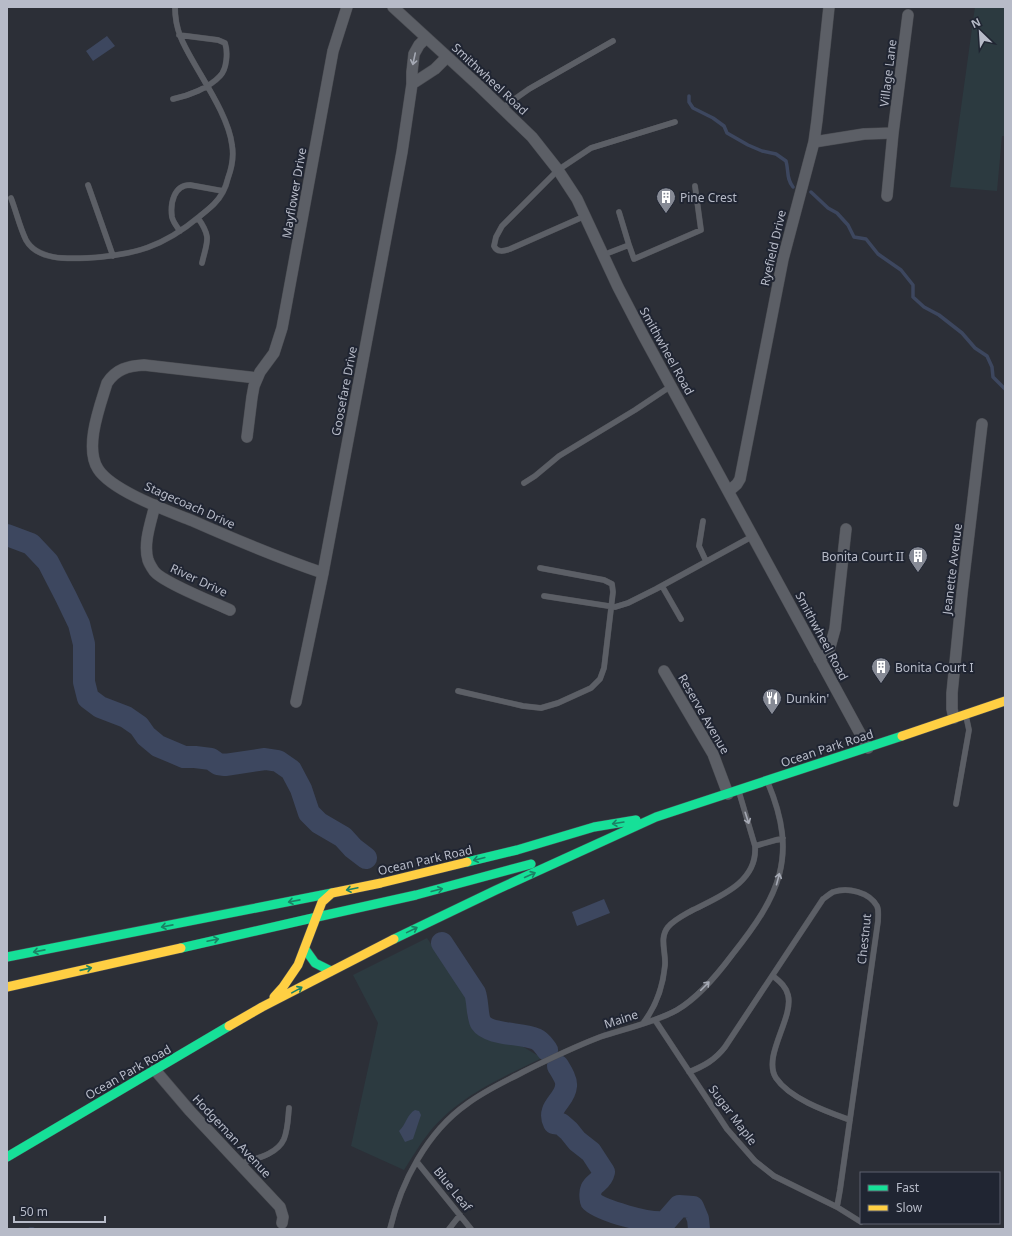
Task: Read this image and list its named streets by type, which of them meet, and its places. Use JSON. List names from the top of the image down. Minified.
{"streets":{"main road":["Ocean Park Road"],"street":["Village Lane","Smithwheel Road","Mayflower Drive","Ryefield Drive","Goosefare Drive","Stagecoach Drive","Jeanette Avenue","River Drive","Reserve Avenue","Hodgeman Avenue"],"lane":["Chestnut","Maine","Sugar Maple","Blue Leaf"]},"crossings":[["Smithwheel Road","Ryefield Drive"],["Smithwheel Road","Goosefare Drive"],["Smithwheel Road","Ocean Park Road"],["Mayflower Drive","Stagecoach Drive"],["Goosefare Drive","Stagecoach Drive"],["Stagecoach Drive","River Drive"],["Jeanette Avenue","Ocean Park Road"],["Reserve Avenue","Ocean Park Road"],["Ocean Park Road","Maine"],["Ocean Park Road","Hodgeman Avenue"],["Chestnut","Sugar Maple"],["Maine","Sugar Maple"],["Maine","Blue Leaf"]],"places":{"building":["Pine Crest","Bonita Court II","Bonita Court I"],"restaurant":["Dunkin'"]},"legend":["Fast","Slow"],"scale_bar":"50 m","north":"top left"}
